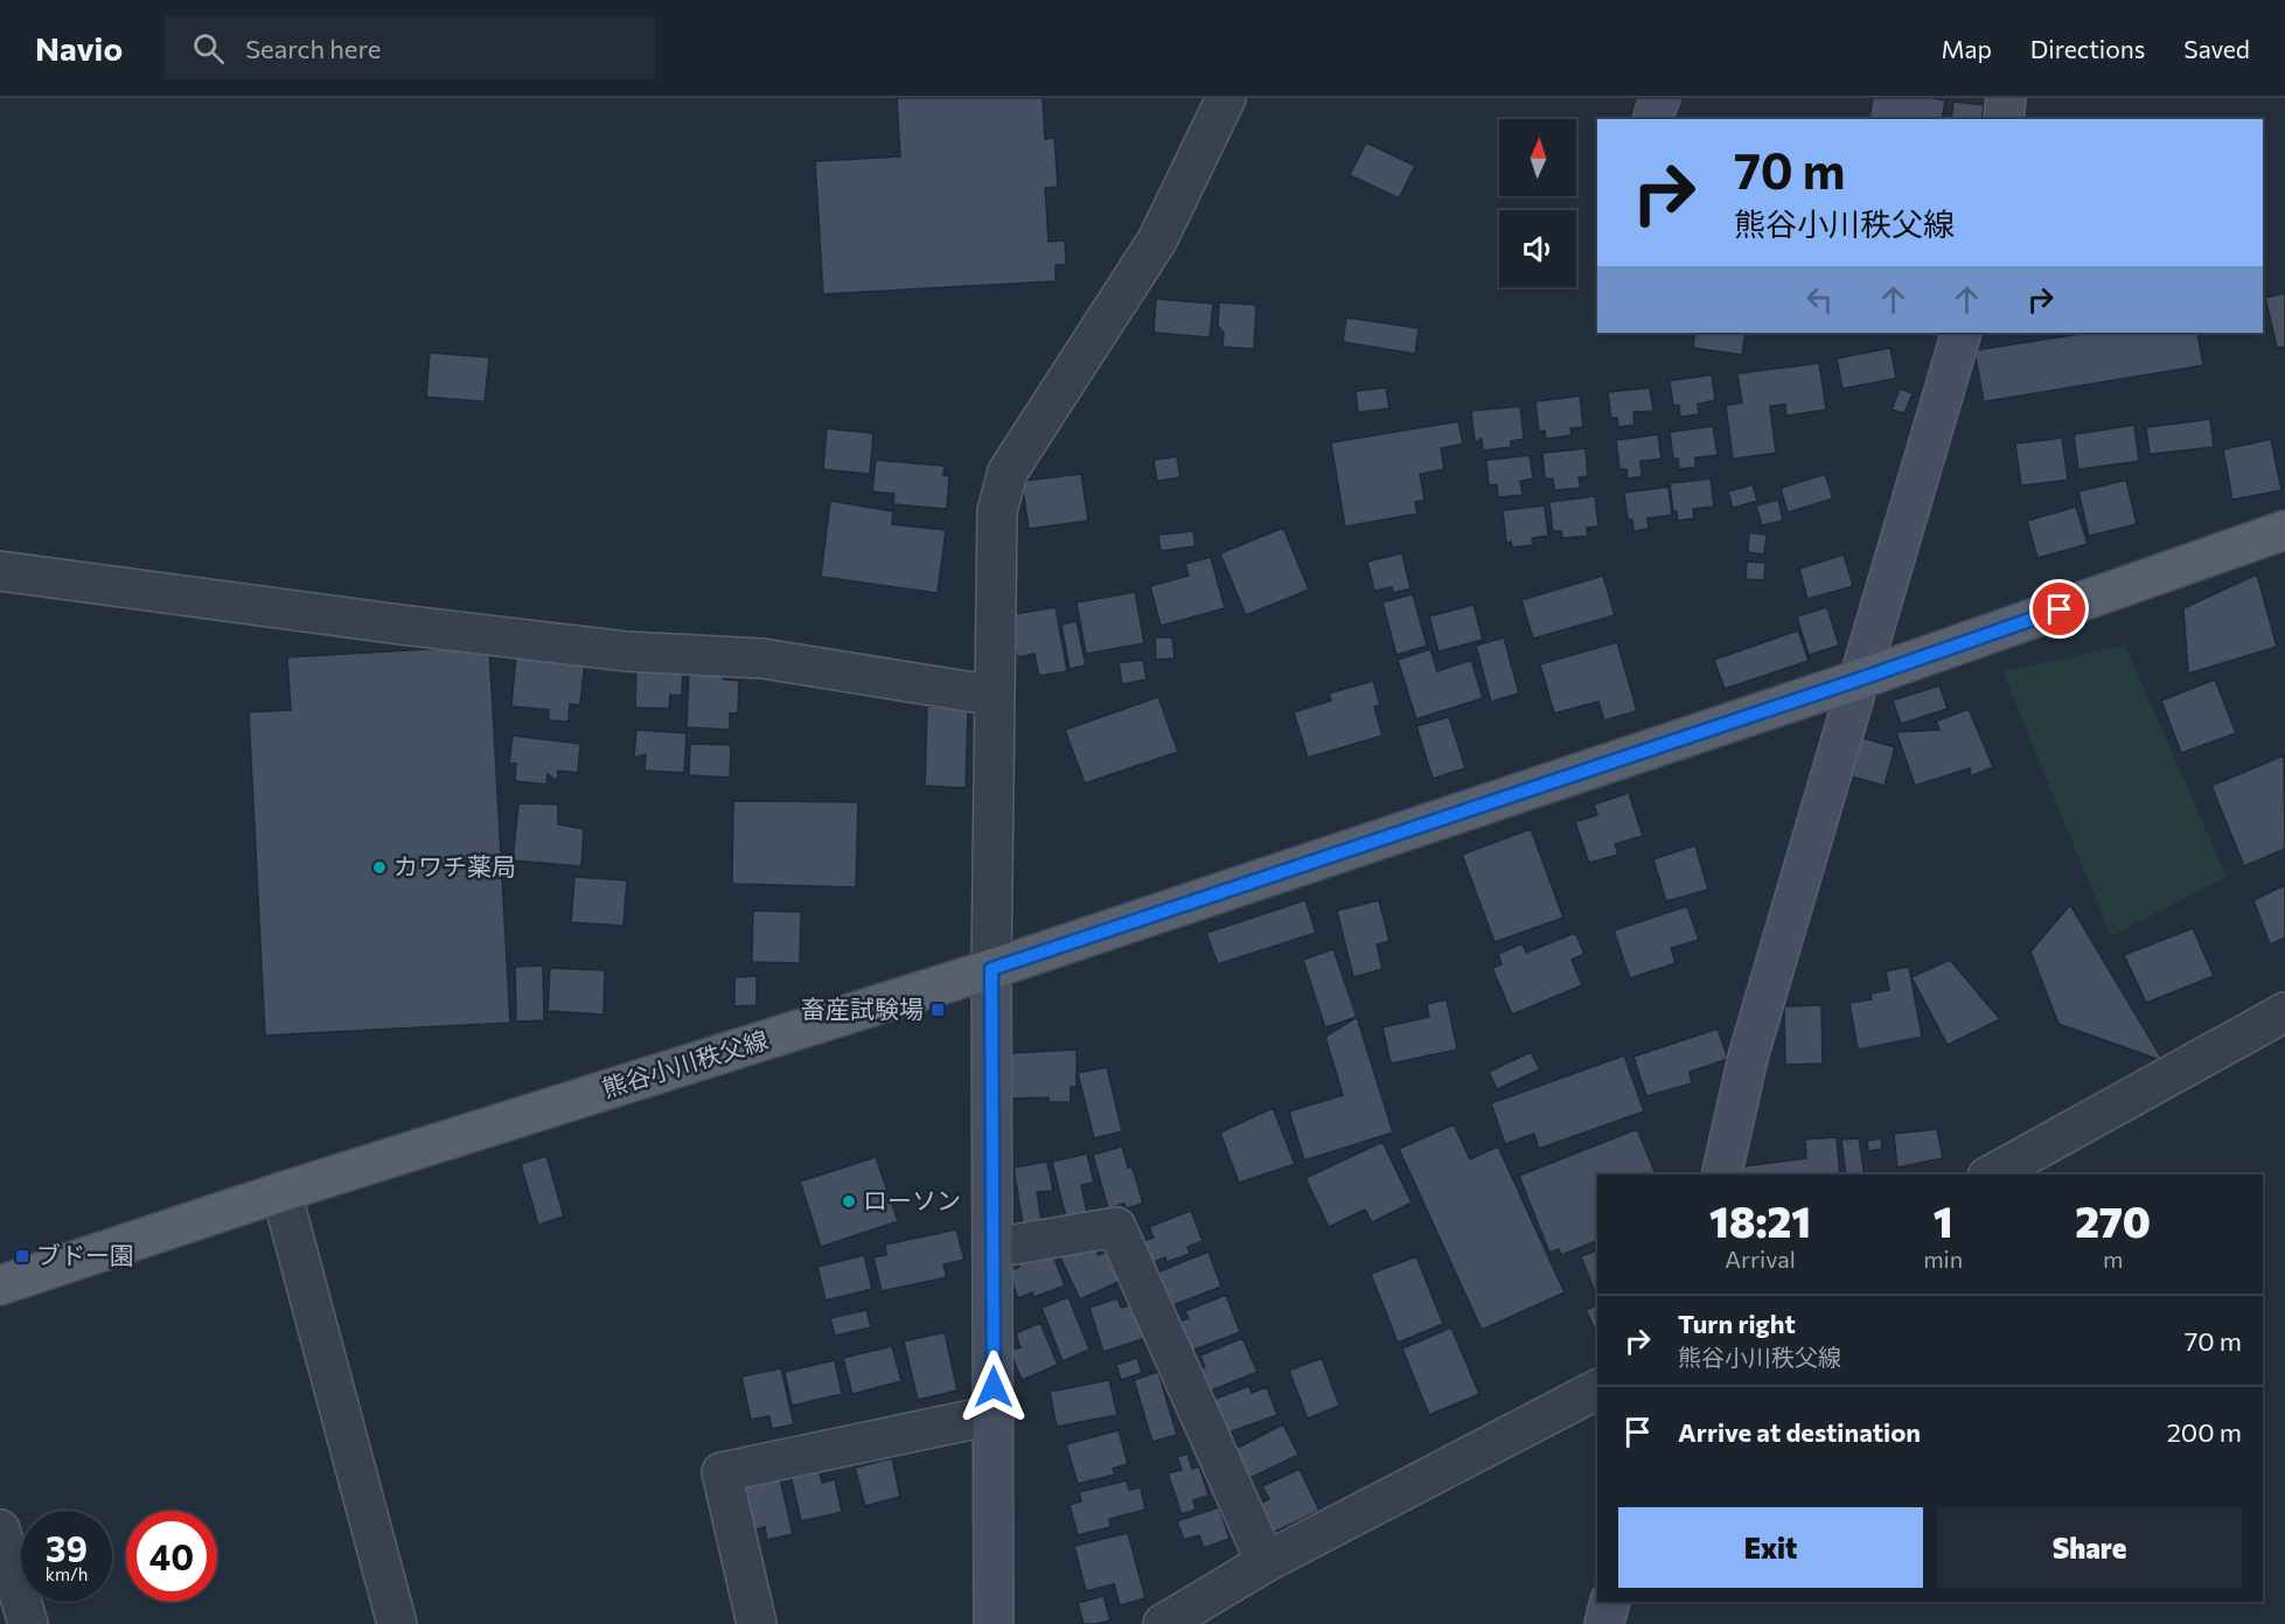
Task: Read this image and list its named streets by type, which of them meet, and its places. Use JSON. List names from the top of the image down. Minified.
{"streets":{"main road":["熊谷小川秩父線"]},"places":{"other":["カワチ薬局","ローソン"],"transit":["畜産試験場","ブドー園"]},"north":"top","page":{"header":"Navio","search":"Search here","nav":["Map","Directions","Saved"],"turn":["70 m","熊谷小川秩父線"],"eta":["18:21","Arrival","1","min","270","m"],"list":[{"name":"Turn right","note":"熊谷小川秩父線","value":"70 m"},{"name":"Arrive at destination","value":"200 m"}],"buttons":["Exit","Share"],"speed":"39 km/h","limit":"40"}}
